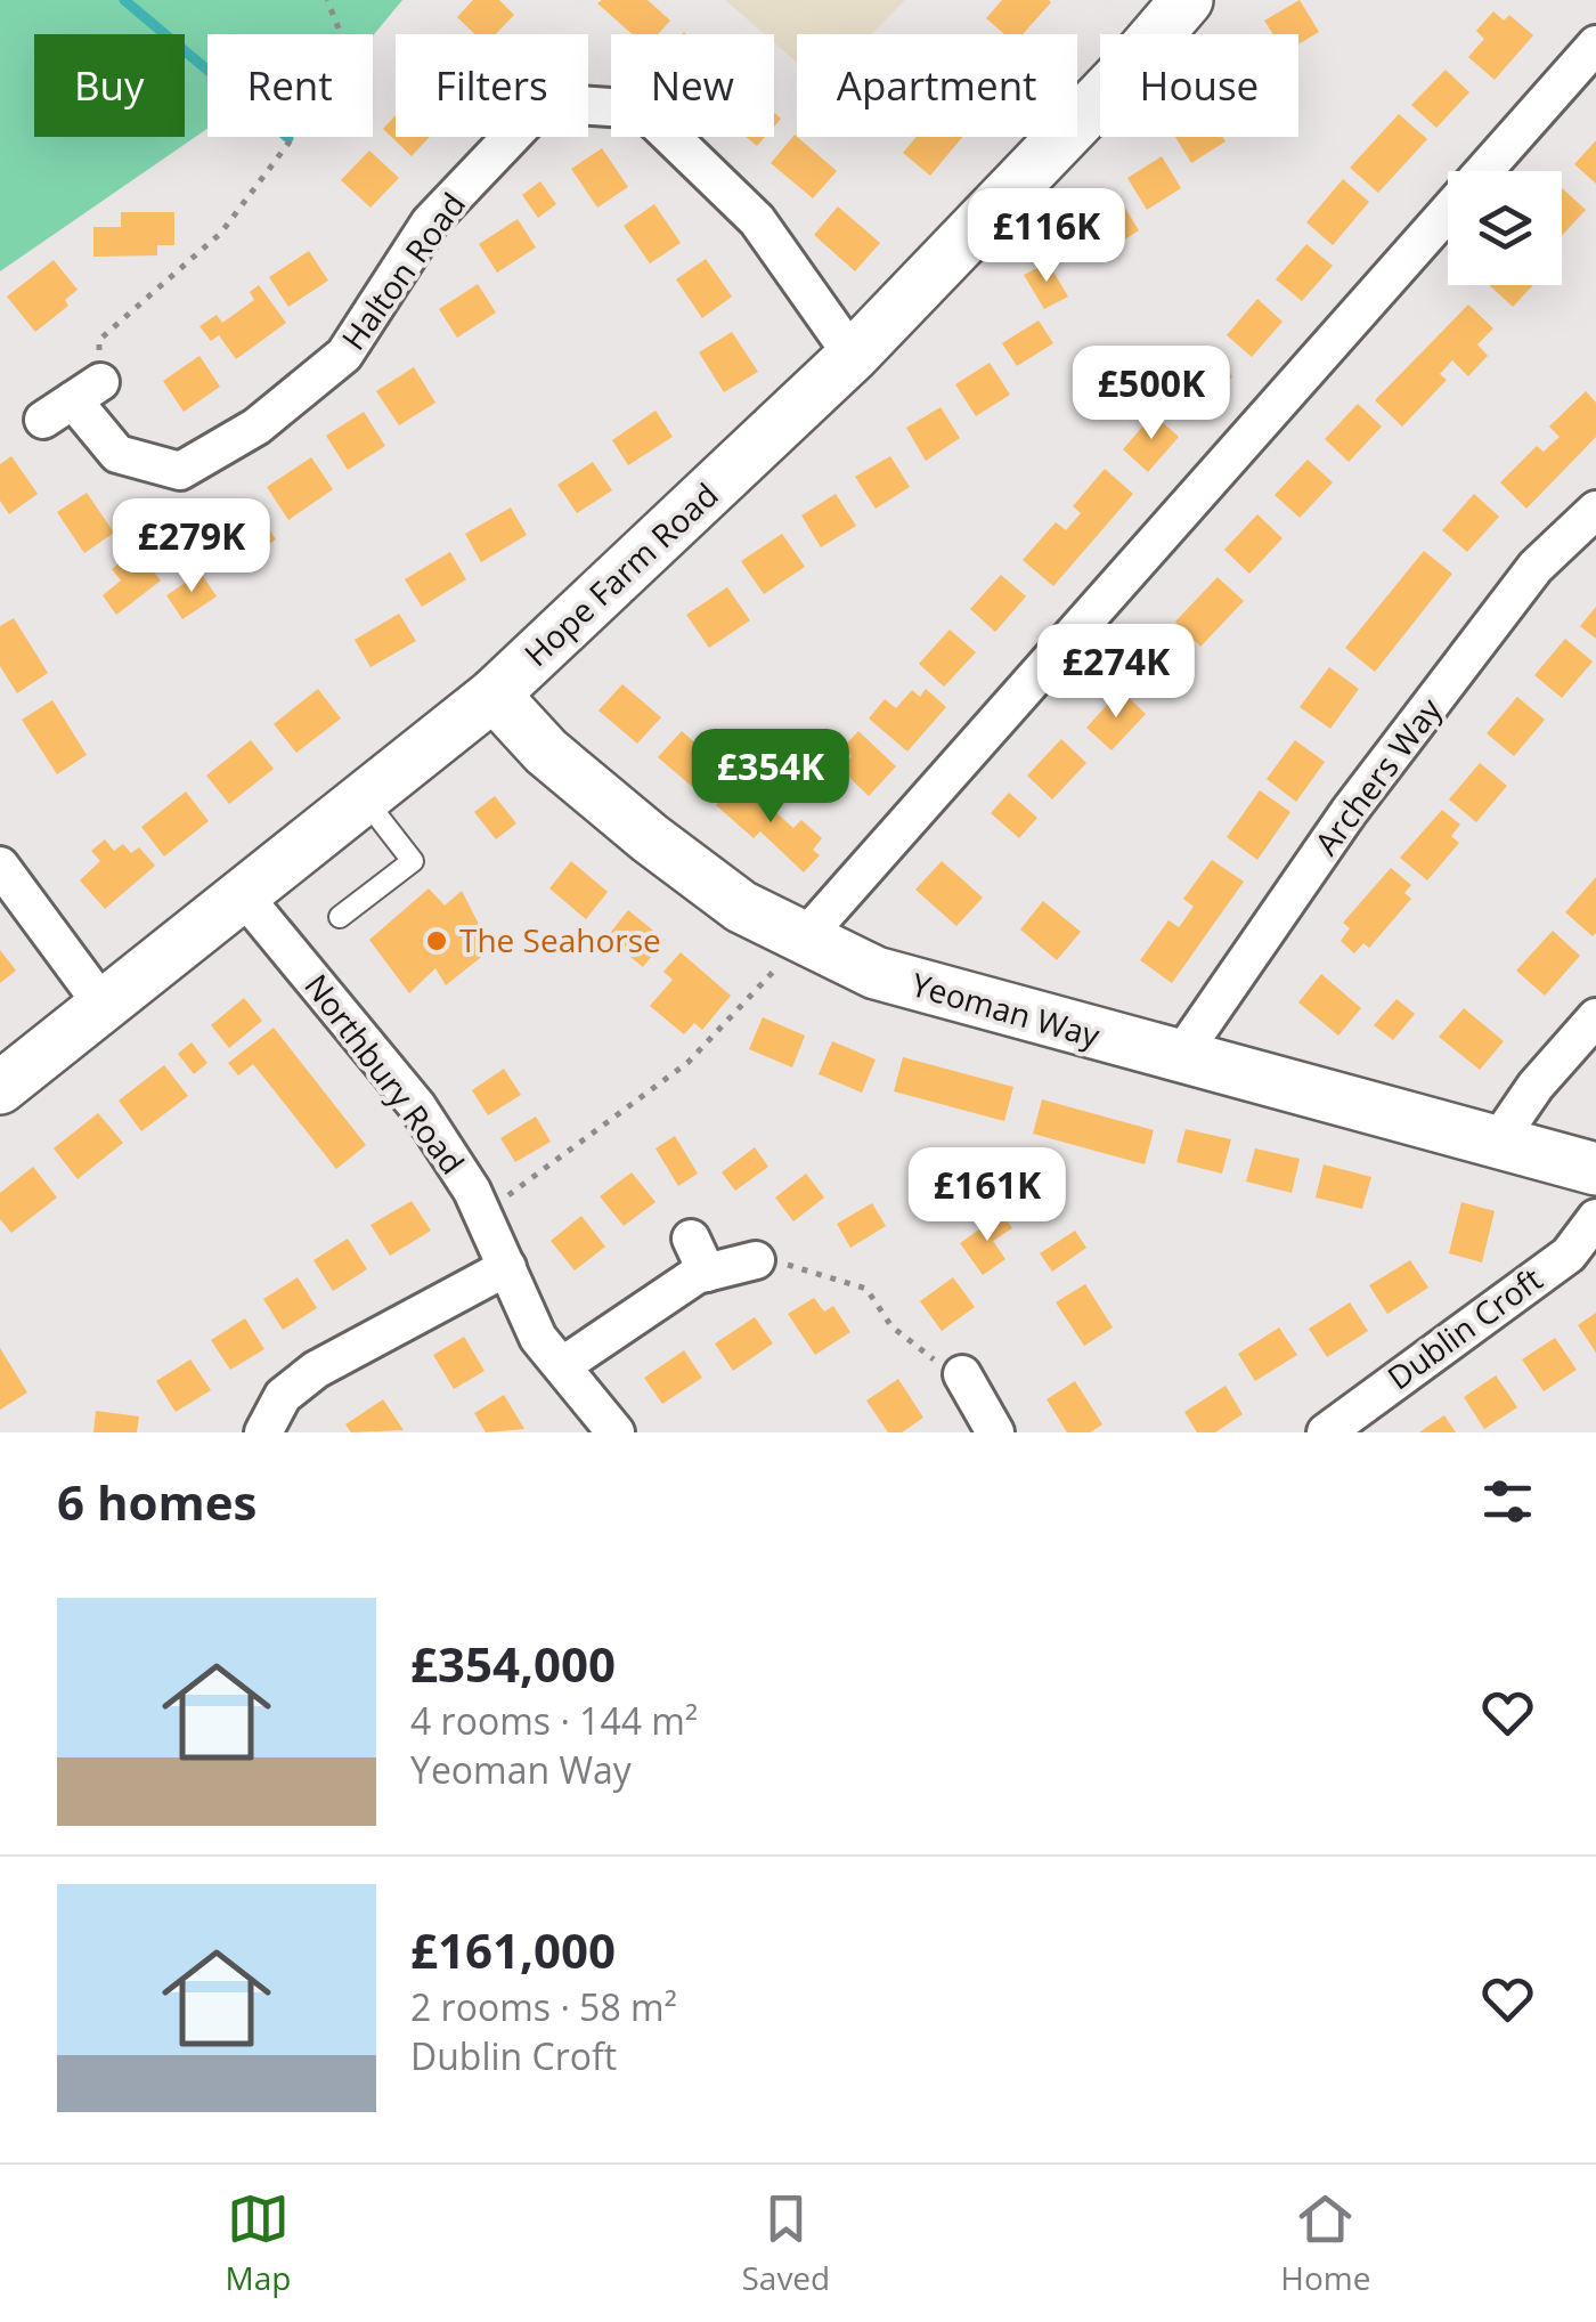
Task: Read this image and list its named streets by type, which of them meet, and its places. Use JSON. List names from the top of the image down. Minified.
{"streets":{"street":["Halton Road","Hope Farm Road","Archers Way","Yeoman Way","Northbury Road","Dublin Croft"]},"crossings":[["Halton Road","Hope Farm Road"],["Hope Farm Road","Yeoman Way"],["Hope Farm Road","Northbury Road"],["Archers Way","Yeoman Way"]],"places":["The Seahorse"],"page":{"chip":["Buy","Rent","Filters","New","Apartment","House"],"price":["£116K","£500K","£279K","£274K","£354K","£161K"],"heading":"6 homes","list":[{"name":"£354,000","note":"4 rooms · 144 m² · Yeoman Way"},{"name":"£161,000","note":"2 rooms · 58 m² · Dublin Croft"}],"tabs":["Map","Saved","Home"]}}
